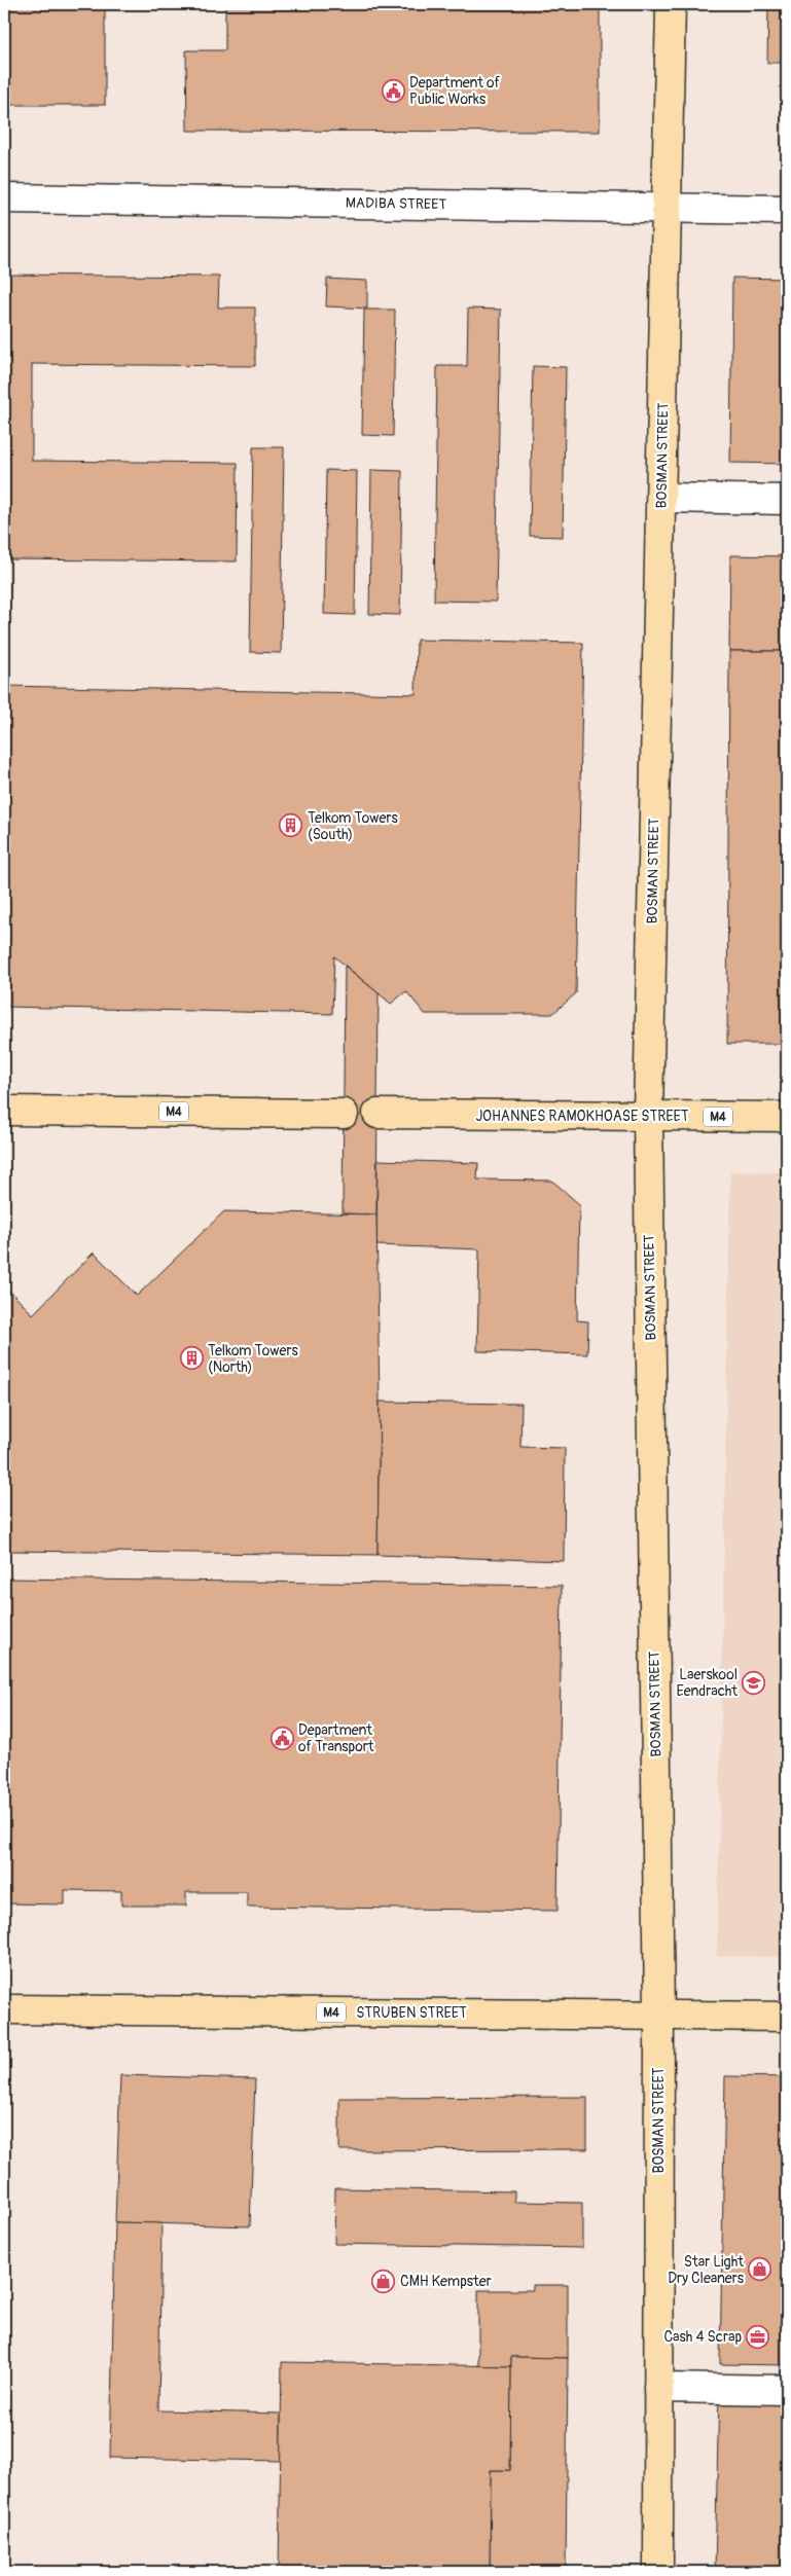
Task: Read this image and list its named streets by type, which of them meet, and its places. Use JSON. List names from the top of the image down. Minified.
{"streets":{"main road":["BOSMAN STREET","M4","JOHANNES RAMOKHOASE STREET","STRUBEN STREET"],"street":["MADIBA STREET"]},"crossings":[["MADIBA STREET","BOSMAN STREET"],["BOSMAN STREET","JOHANNES RAMOKHOASE STREET"],["BOSMAN STREET","STRUBEN STREET"]],"places":{"public building":["Department of Public Works","Department of Transport"],"building":["Telkom Towers (South)","Telkom Towers (North)"],"school or university":["Laerskool Eendracht"],"shop":["Star Light Dry Cleaners","CMH Kempster"],"office":["Cash 4 Scrap"]}}
